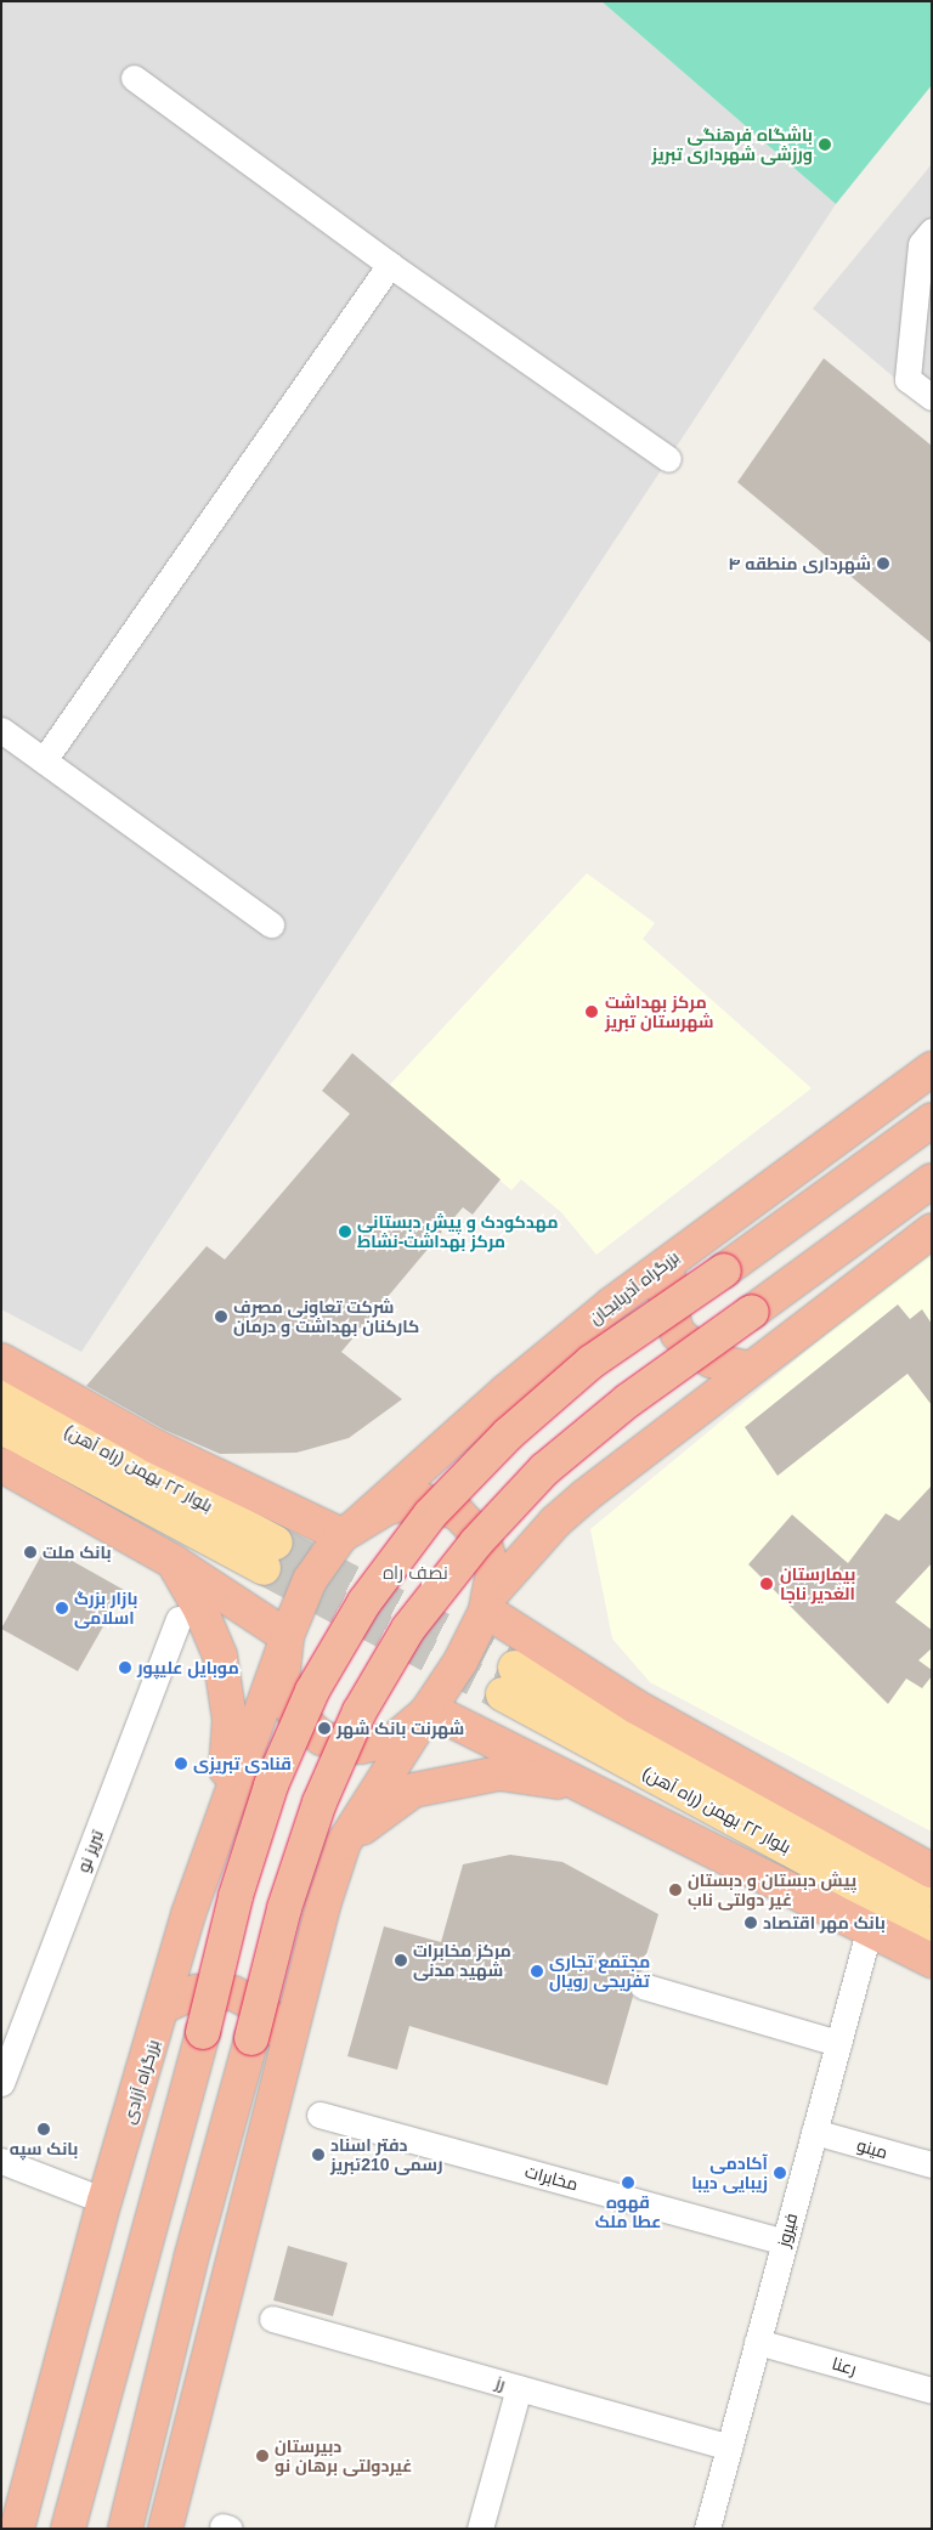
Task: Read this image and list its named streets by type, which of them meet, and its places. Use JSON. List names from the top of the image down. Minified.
{"streets":{"highway":["بزرگراه آذربایجان","بزرگراه آزادی"],"main road":["بلوار ۲۲ بهمن (راه آهن)"],"street":["تبریز نو","مینو","مخابرات","فیروز","رعنا","رز"]},"crossings":[["بزرگراه آذربایجان","بزرگراه آزادی"],["مینو","فیروز"],["مخابرات","فیروز"],["فیروز","رعنا"],["فیروز","رز"]],"districts":["نصف راه"],"places":["باشگاه فرهنگی ورزشی شهرداری تبریز","شهرداری منطقه ۴","مرکز بهداشت شهرستان تبریز","مهدکودک و پیش دبستانی مرکز بهداشت-نشاط","شرکت تعاونی مصرف کارکنان بهداشت و درمان","بانک ملت","بیمارستان الغدیر ناجا","بازار بزرگ اسلامی","موبایل علیپور","شهرنت بانک شهر","قنادی تبریزی","پیش دبستان و دبستان غیر دولتی ناب","بانک مهر اقتصاد","مرکز مخابرات شهید مدنی","مجتمع تجاری تفریحی رویال","بانک سپه","دفتر اسناد رسمی 210تبریز","آکادمی زیبایی دیبا","قهوه عطا ملک","دبیرستان غیردولتی برهان نو"]}
